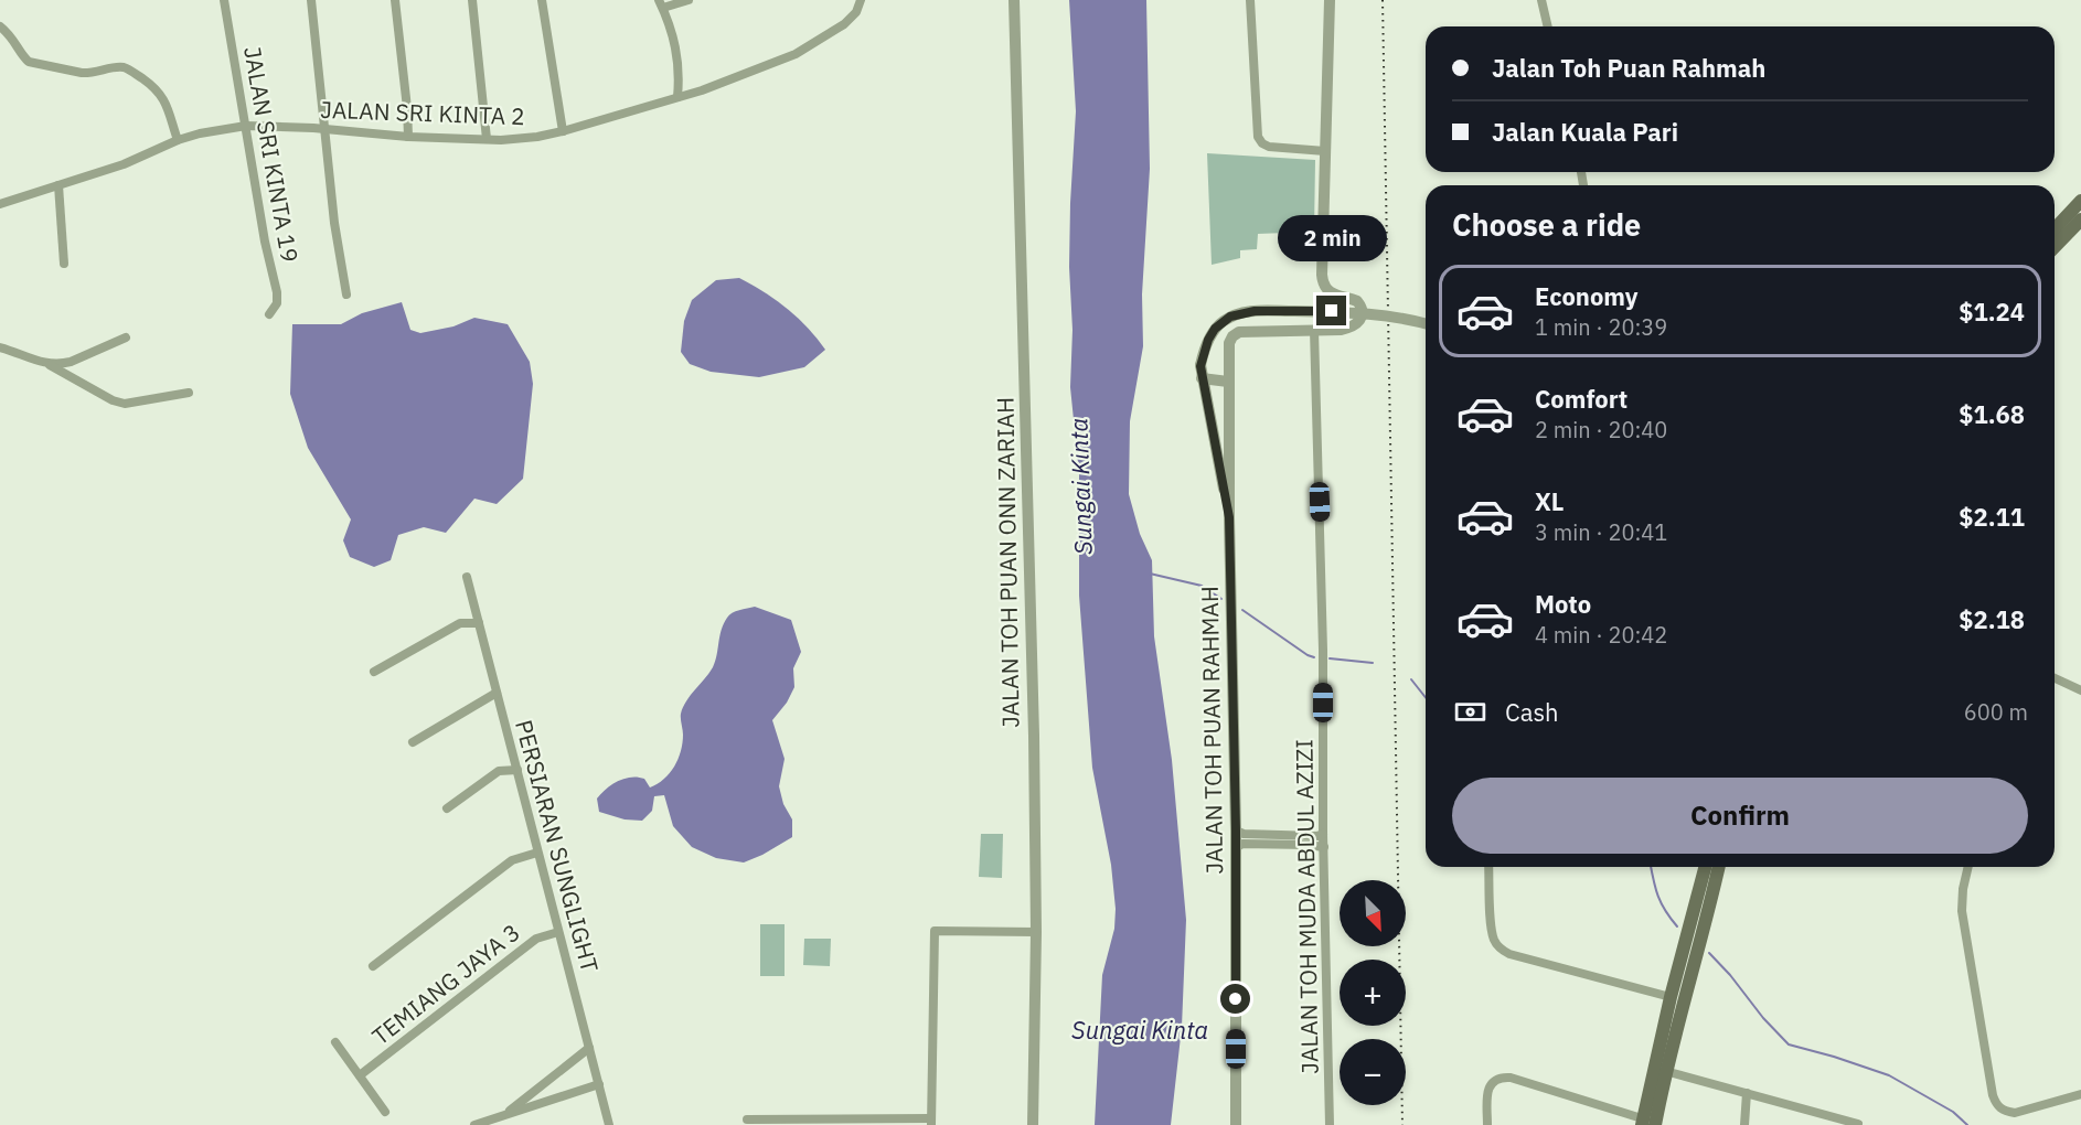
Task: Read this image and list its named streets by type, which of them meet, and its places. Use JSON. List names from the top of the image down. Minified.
{"streets":{"street":["JALAN SRI KINTA 2","JALAN SRI KINTA 19","JALAN TOH PUAN ONN ZARIAH","JALAN TOH PUAN RAHMAH","PERSIARAN SUNGLIGHT","JALAN TOH MUDA ABDUL AZIZI","TEMIANG JAYA 3"]},"crossings":[["JALAN SRI KINTA 2","JALAN SRI KINTA 19"],["JALAN TOH PUAN RAHMAH","JALAN TOH MUDA ABDUL AZIZI"],["PERSIARAN SUNGLIGHT","TEMIANG JAYA 3"]],"water":["Sungai Kinta"],"north":"bottom right","page":{"banner":["Jalan Toh Puan Rahmah","Jalan Kuala Pari"],"heading":"Choose a ride","bubble":"2 min","list":[{"name":"Economy","note":"1 min · 20:39","value":"$1.24"},{"name":"Comfort","note":"2 min · 20:40","value":"$1.68"},{"name":"XL","note":"3 min · 20:41","value":"$2.11"},{"name":"Moto","note":"4 min · 20:42","value":"$2.18"}],"pay":["Cash","600 m"],"buttons":"Confirm","map_buttons":["+","−"]}}
